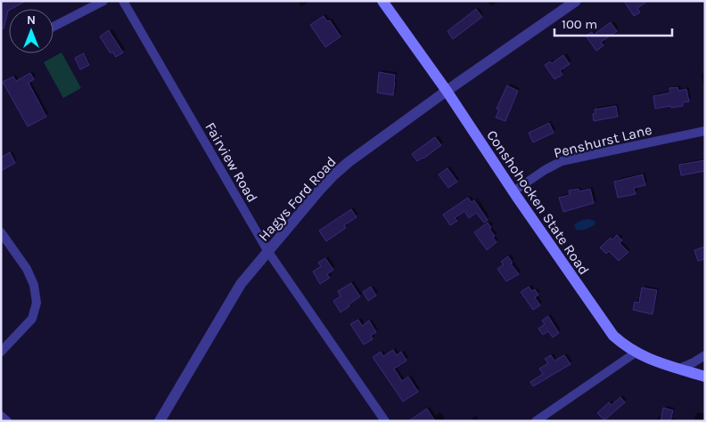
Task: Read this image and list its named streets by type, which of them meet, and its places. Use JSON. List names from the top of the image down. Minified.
{"streets":{"main road":["Conshohocken State Road"],"street":["Penshurst Lane","Fairview Road","Hagys Ford Road"]},"crossings":[["Penshurst Lane","Conshohocken State Road"],["Fairview Road","Hagys Ford Road"],["Hagys Ford Road","Conshohocken State Road"]],"scale_bar":"100 m","north":"top"}
